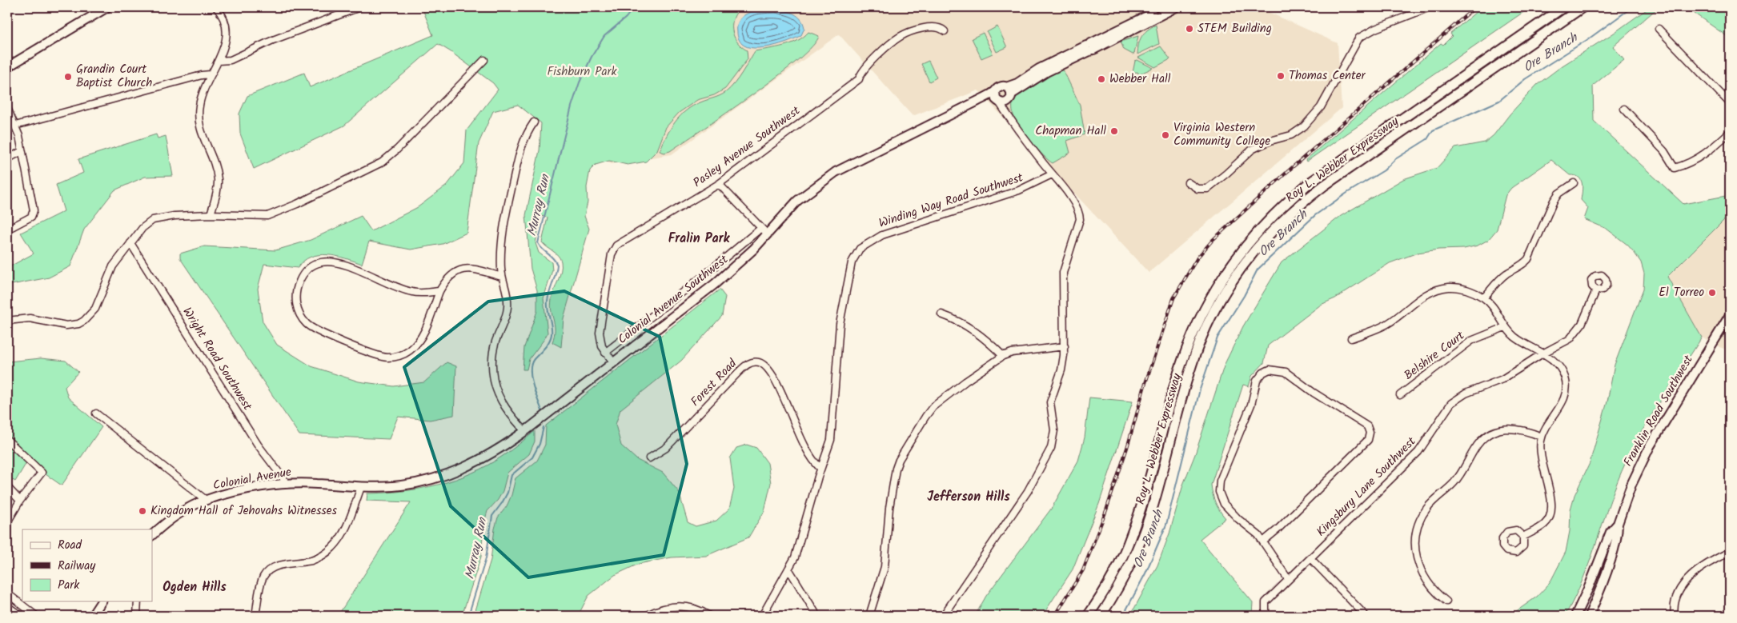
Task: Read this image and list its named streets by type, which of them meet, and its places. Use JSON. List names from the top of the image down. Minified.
{"streets":{"highway":["Roy L. Webber Expressway"],"main road":["Colonial Avenue Southwest","Franklin Road Southwest","Colonial Avenue"],"street":["Pasley Avenue Southwest","Winding Way Road Southwest","Belshire Court","Wright Road Southwest","Forest Road","Kingsbury Lane Southwest"]},"crossings":[["Pasley Avenue Southwest","Colonial Avenue Southwest"],["Winding Way Road Southwest","Forest Road"],["Colonial Avenue Southwest","Colonial Avenue"],["Wright Road Southwest","Colonial Avenue"]],"districts":["Fralin Park","Jefferson Hills","Ogden Hills"],"water":["Ore Branch","Murray Run"],"parks":["Fishburn Park"],"places":["STEM Building","Thomas Center","Grandin Court Baptist Church","Webber Hall","Chapman Hall","Virginia Western Community College","El Torreo","Kingdom Hall of Jehovahs Witnesses"],"legend":["Road","Railway","Park"]}
